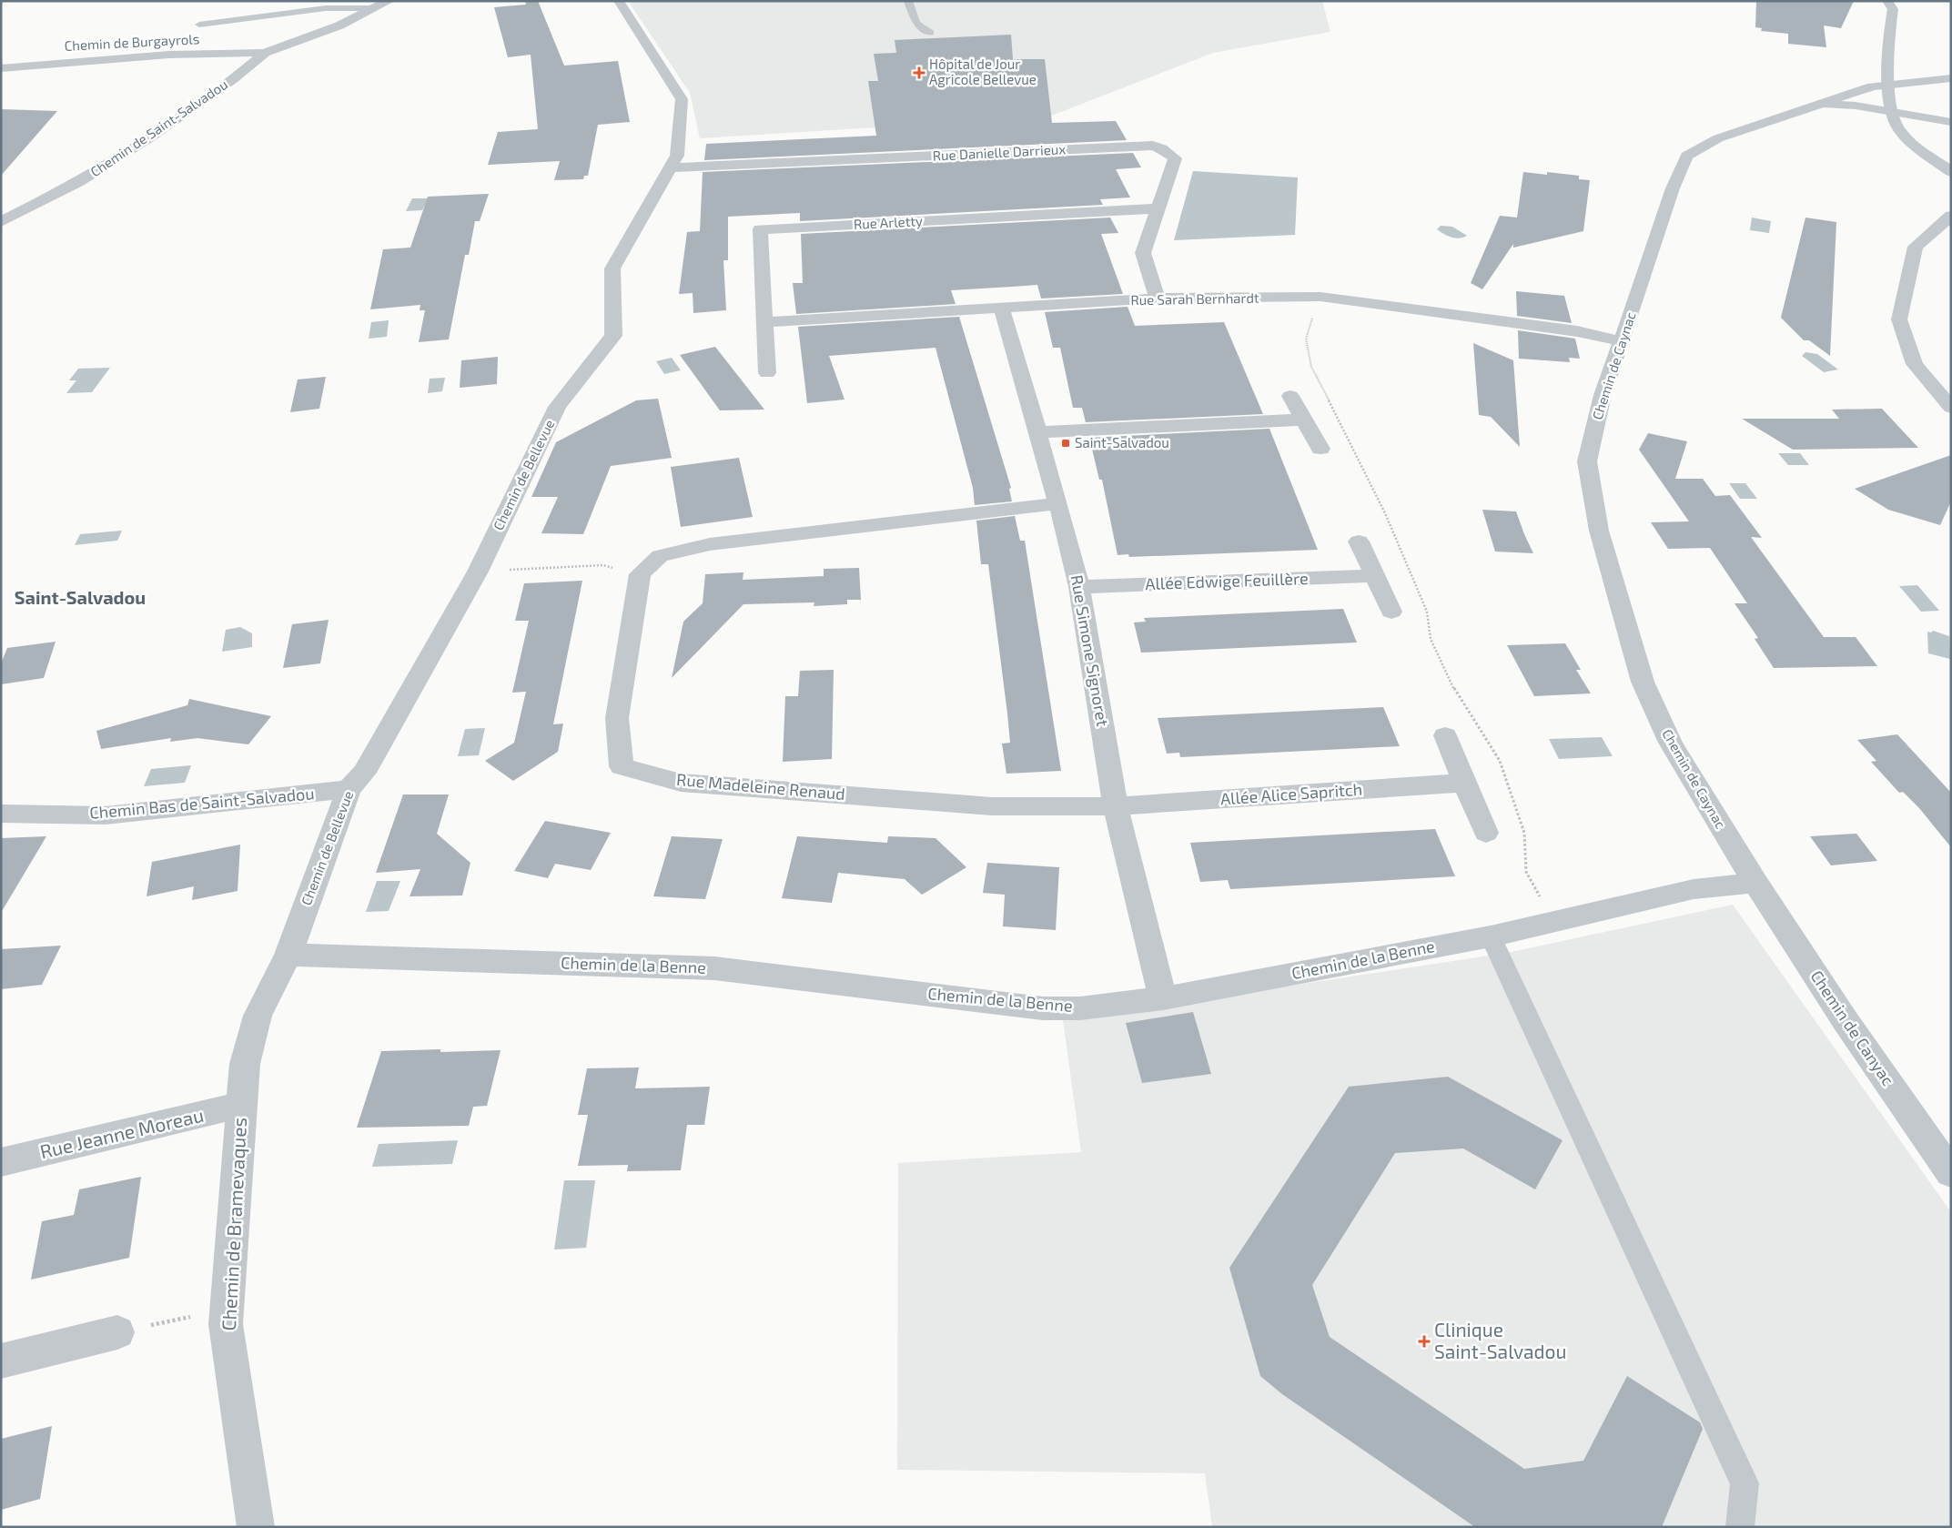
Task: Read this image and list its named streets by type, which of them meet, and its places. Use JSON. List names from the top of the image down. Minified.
{"streets":{"street":["Chemin de Burgayrols","Chemin de Saint-Salvadou","Rue Danielle Darrieux","Rue Arletty","Rue Sarah Bernhardt","Chemin de Caynac","Chemin de Bellevue","Allée Edwige Feuillère","Rue Simone Signoret","Rue Madeleine Renaud","Allée Alice Sapritch","Chemin Bas de Saint-Salvadou","Chemin de la Benne","Chemin de Canyac","Rue Jeanne Moreau","Chemin de Bramevaques"]},"crossings":[["Chemin de Burgayrols","Chemin de Saint-Salvadou"],["Rue Danielle Darrieux","Rue Arletty"],["Rue Danielle Darrieux","Rue Sarah Bernhardt"],["Rue Danielle Darrieux","Chemin de Bellevue"],["Rue Arletty","Rue Sarah Bernhardt"],["Rue Sarah Bernhardt","Chemin de Caynac"],["Rue Sarah Bernhardt","Rue Simone Signoret"],["Chemin de Caynac","Chemin de la Benne"],["Chemin de Caynac","Chemin de Canyac"],["Chemin de Bellevue","Chemin Bas de Saint-Salvadou"],["Chemin de Bellevue","Chemin de la Benne"],["Chemin de Bellevue","Chemin de Bramevaques"],["Allée Edwige Feuillère","Rue Simone Signoret"],["Rue Simone Signoret","Rue Madeleine Renaud"],["Rue Simone Signoret","Allée Alice Sapritch"],["Rue Simone Signoret","Chemin de la Benne"],["Rue Madeleine Renaud","Allée Alice Sapritch"],["Chemin de la Benne","Chemin de Canyac"],["Chemin de la Benne","Chemin de Bramevaques"],["Rue Jeanne Moreau","Chemin de Bramevaques"]],"districts":["Saint-Salvadou"],"places":{"health":["Hôpital de Jour Agricole Bellevue","Clinique Saint-Salvadou"],"transit":["Saint-Salvadou"]}}
